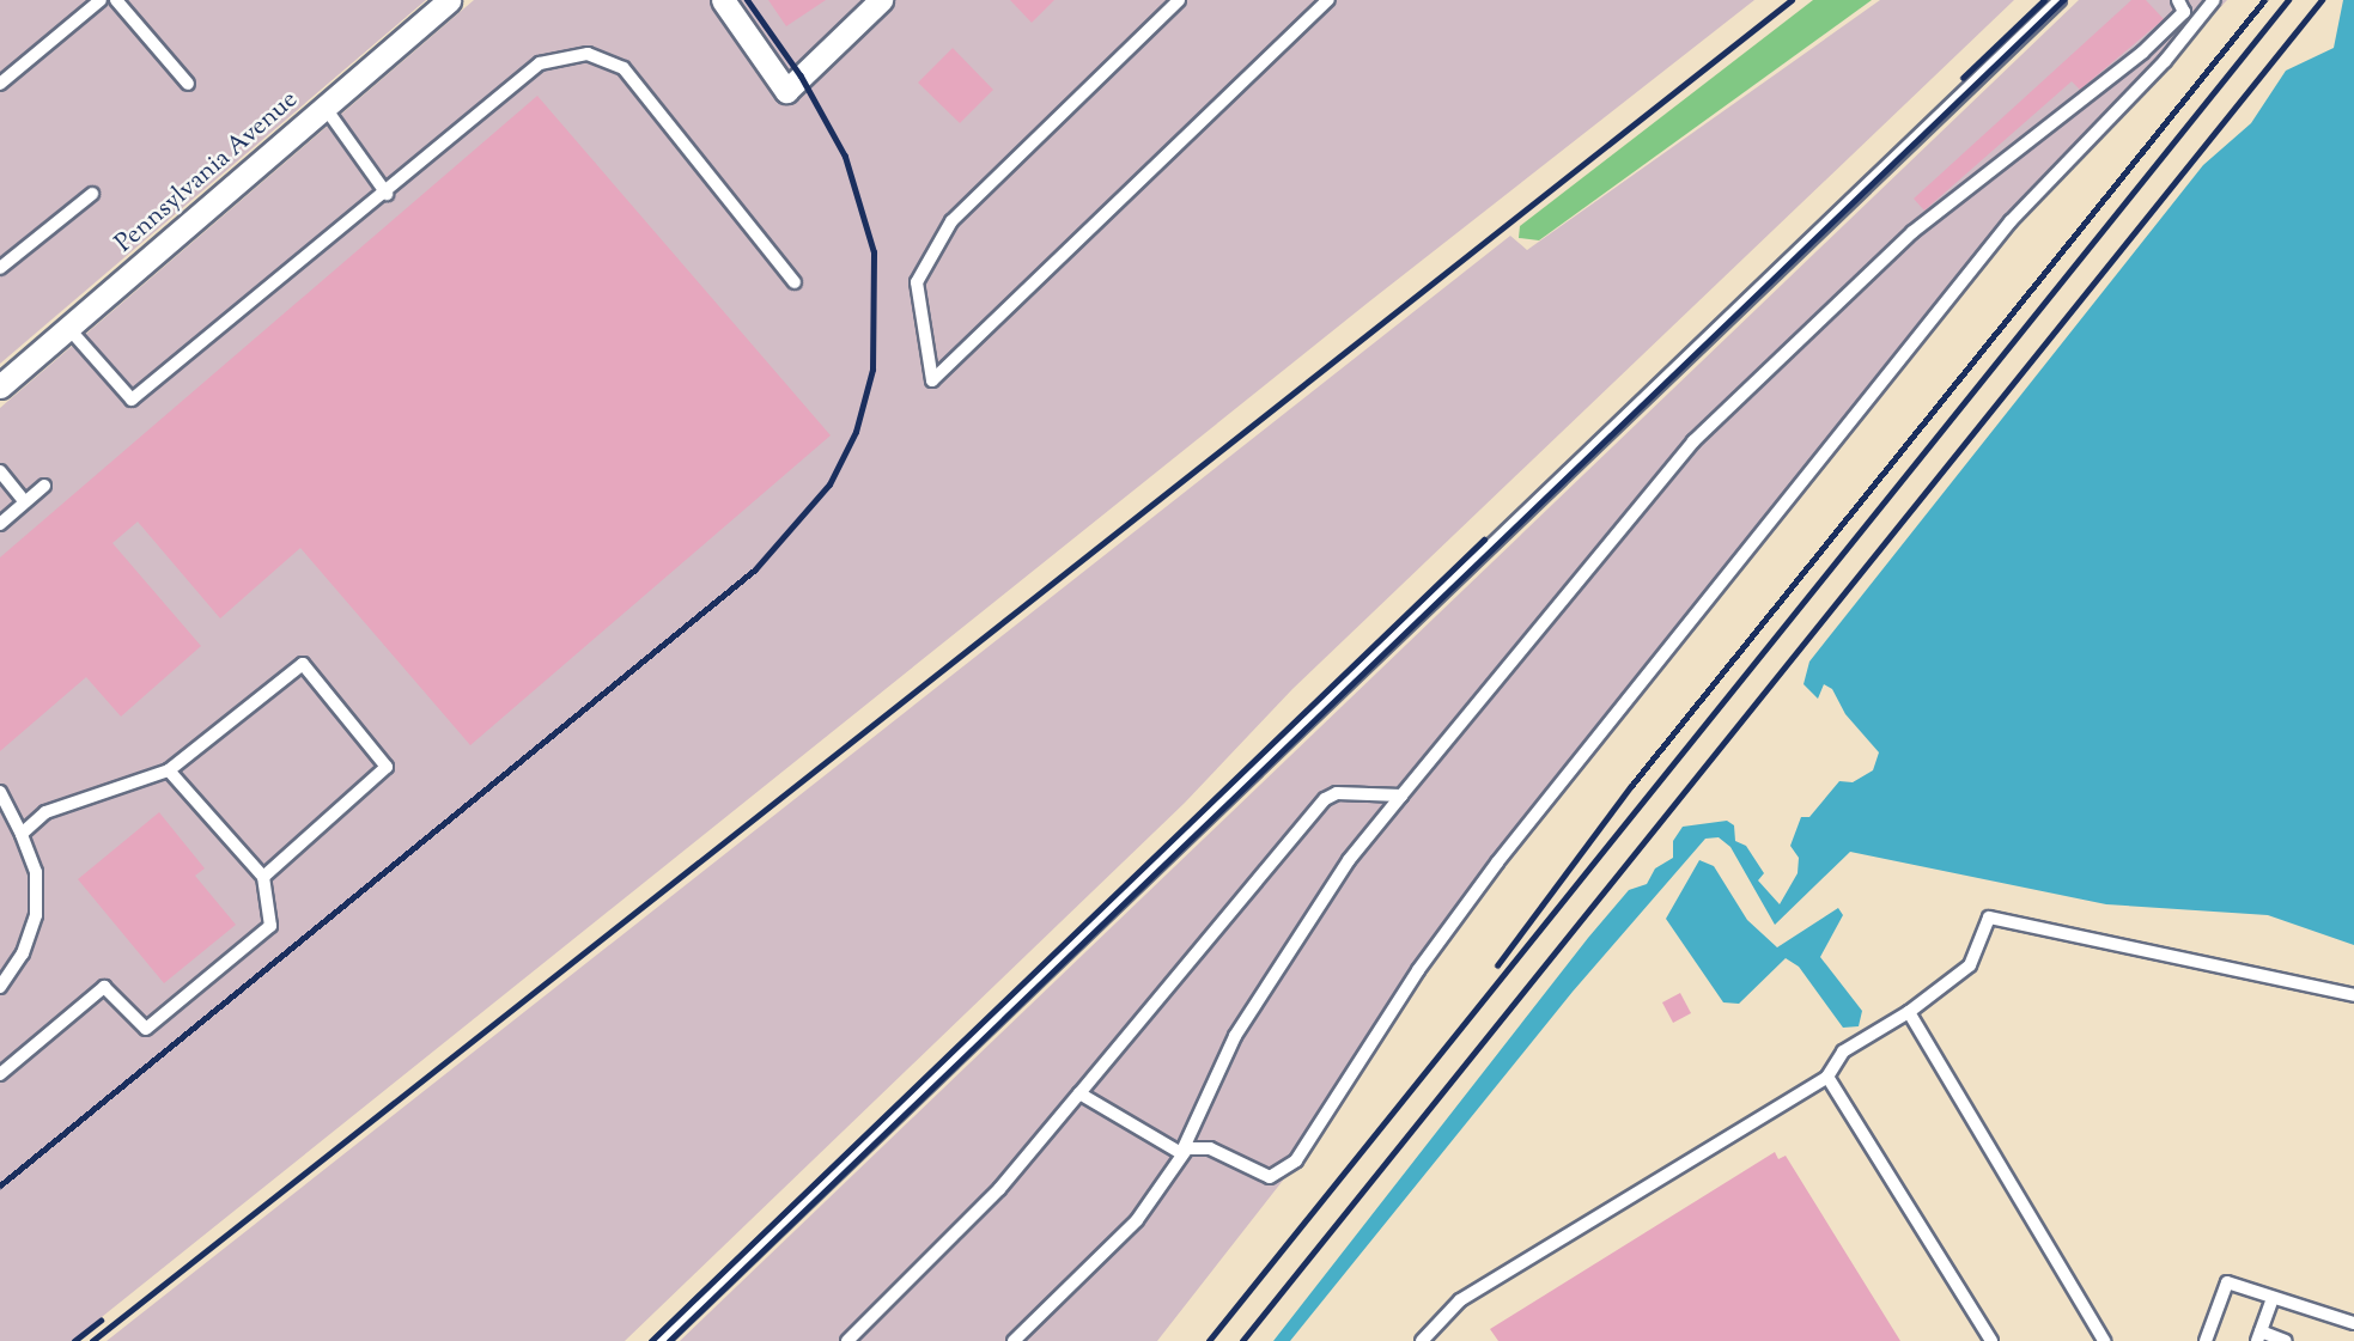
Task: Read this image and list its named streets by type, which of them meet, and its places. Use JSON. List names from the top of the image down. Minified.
{"streets":{"street":["Pennsylvania Avenue"]}}
